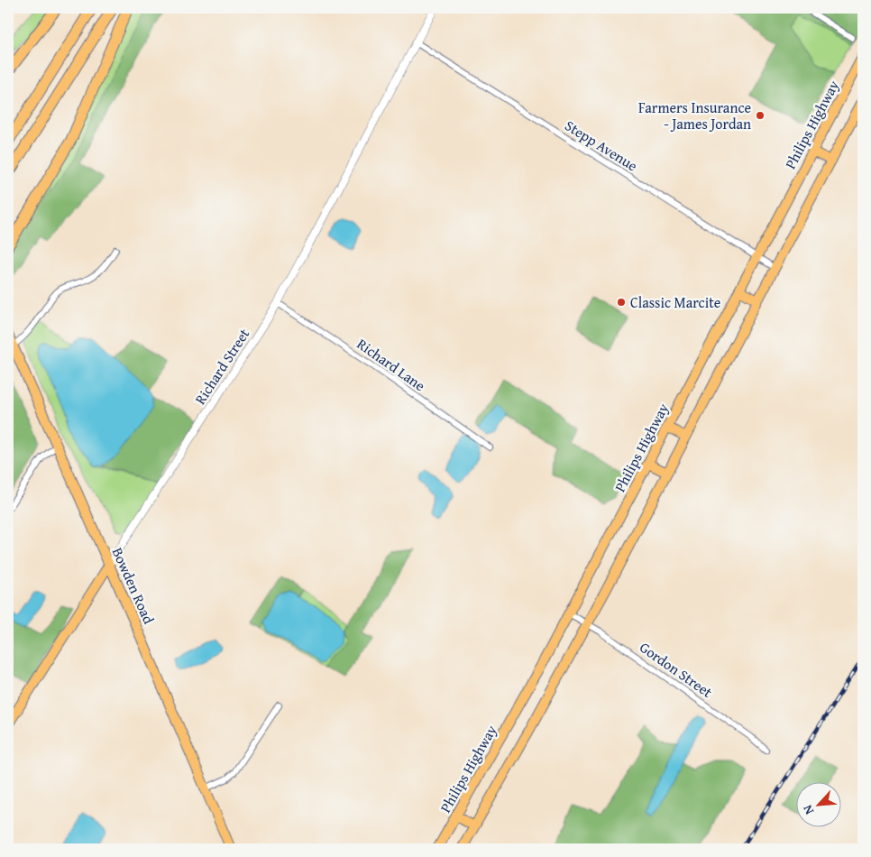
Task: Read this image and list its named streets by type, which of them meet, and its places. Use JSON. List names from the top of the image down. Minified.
{"streets":{"main road":["Philips Highway","Richard Street","Bowden Road"],"street":["Stepp Avenue","Richard Lane","Gordon Street"]},"crossings":[["Philips Highway","Stepp Avenue"],["Philips Highway","Gordon Street"],["Stepp Avenue","Richard Street"],["Richard Lane","Richard Street"],["Richard Street","Bowden Road"]],"places":["Farmers Insurance - James Jordan","Classic Marcite"],"north":"bottom left"}
